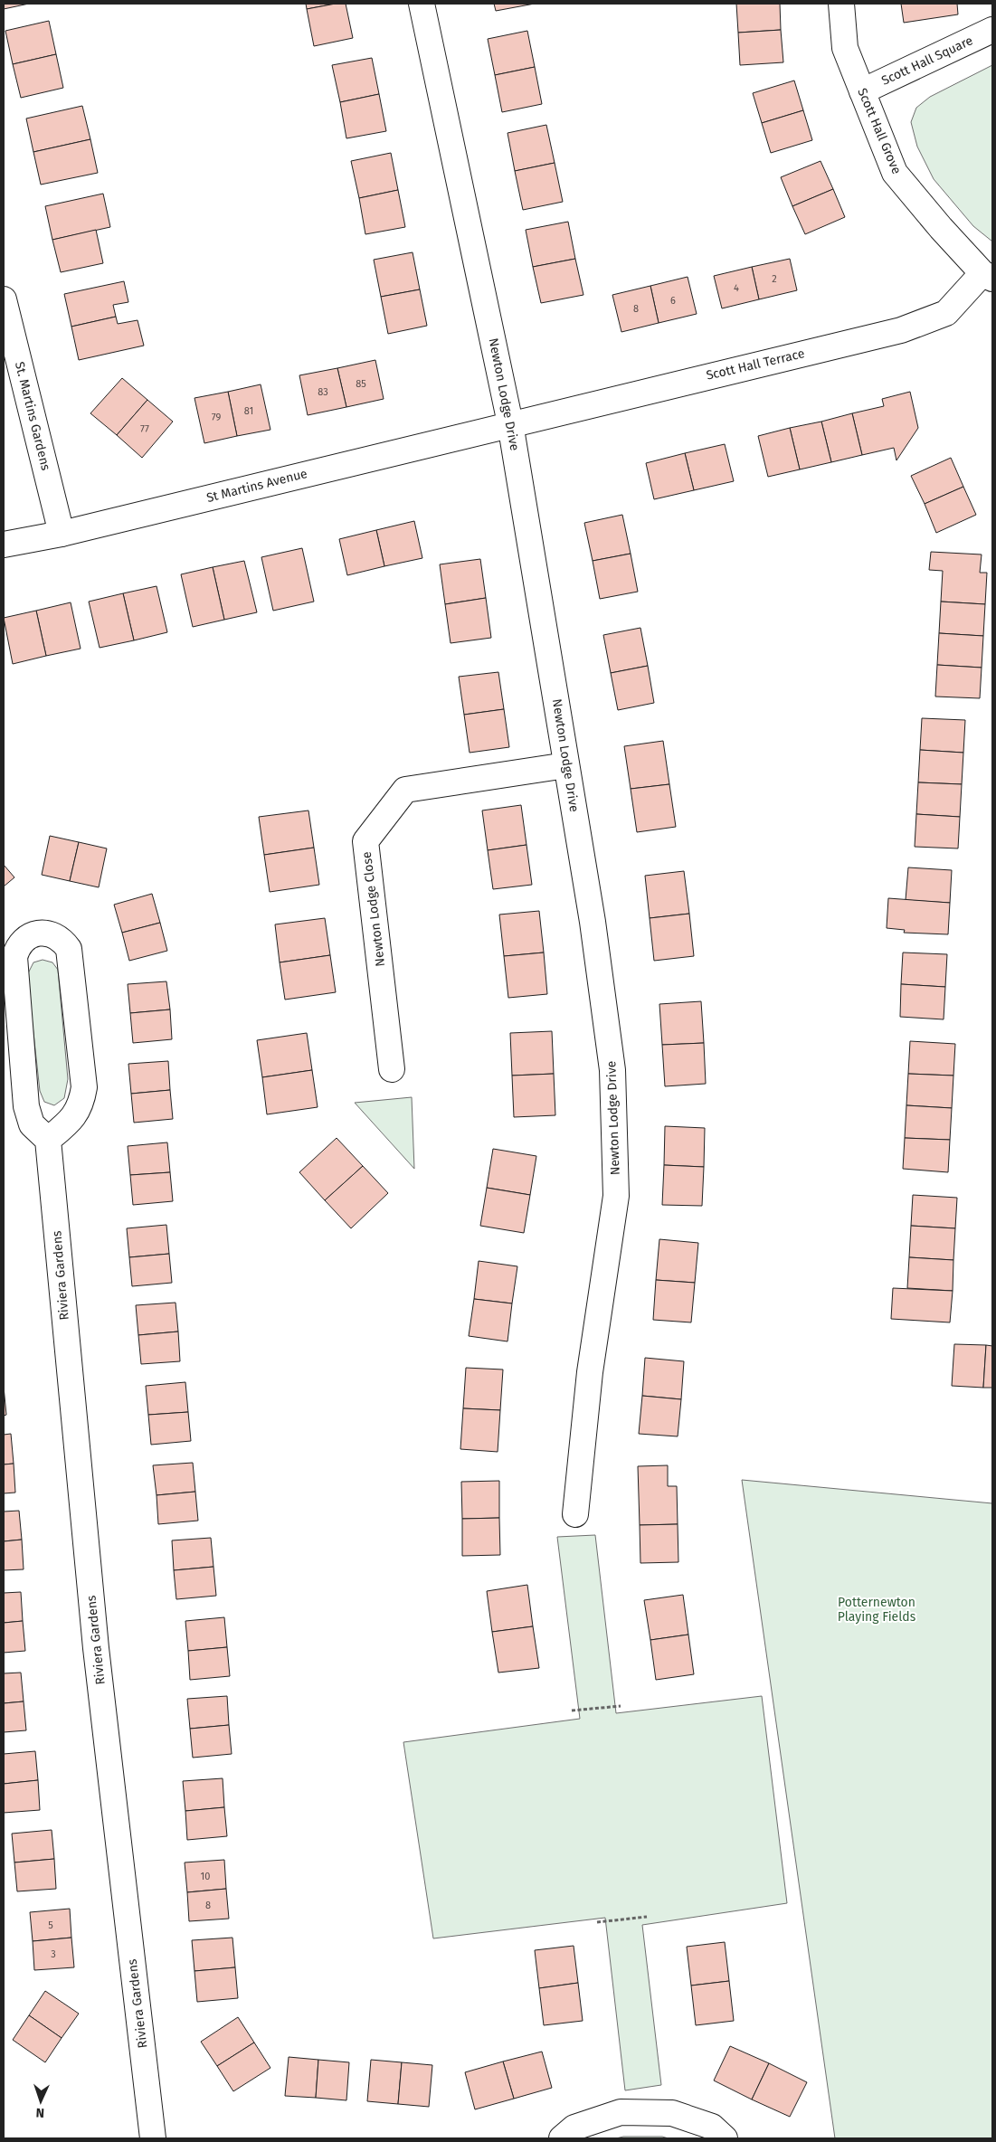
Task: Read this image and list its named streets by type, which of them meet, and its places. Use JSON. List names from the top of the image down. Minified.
{"streets":{"street":["Scott Hall Square","Scott Hall Grove","Scott Hall Terrace","Newton Lodge Drive","St. Martins Gardens","St Martins Avenue","Newton Lodge Close","Riviera Gardens"]},"crossings":[["Scott Hall Square","Scott Hall Grove"],["Scott Hall Grove","Scott Hall Terrace"],["Scott Hall Terrace","Newton Lodge Drive"],["Scott Hall Terrace","St Martins Avenue"],["Newton Lodge Drive","St Martins Avenue"],["Newton Lodge Drive","Newton Lodge Close"],["St. Martins Gardens","St Martins Avenue"]],"parks":["Potternewton Playing Fields"],"house_numbers":["2","4","6","8","85","83","81","79","77","10","8","5","3"],"north":"bottom"}
